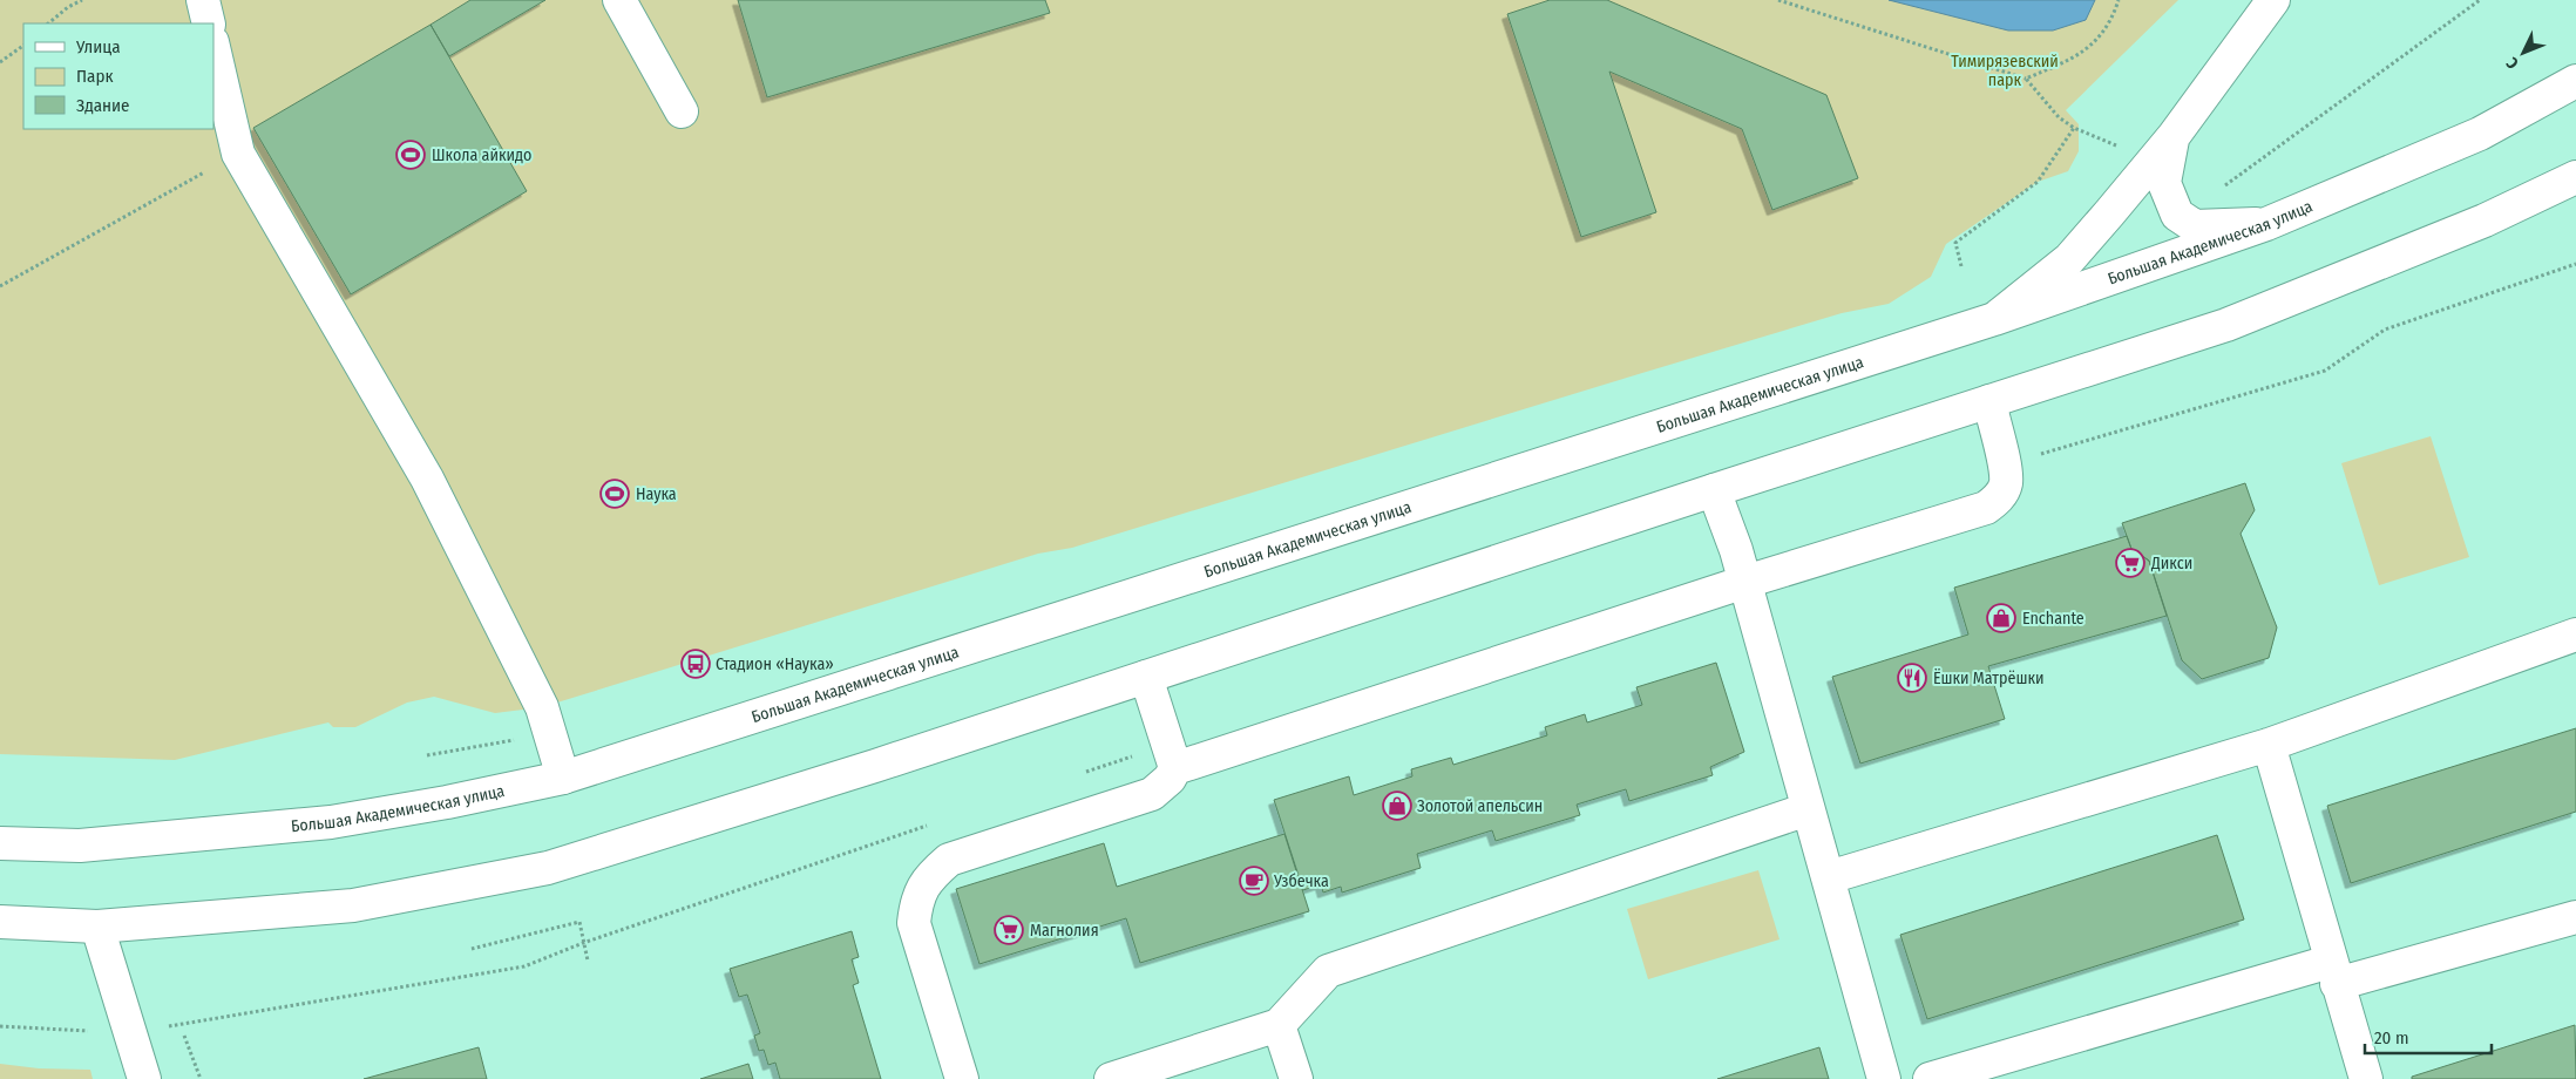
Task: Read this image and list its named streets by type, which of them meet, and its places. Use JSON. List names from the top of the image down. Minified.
{"streets":{"main road":["Большая Академическая улица"]},"parks":["Тимирязевский парк"],"places":{"sports":["Школа айкидо","Наука"],"supermarket":["Дикси","Магнолия"],"shop":["Enchante","Золотой апельсин"],"bus stop":["Стадион «Наука»"],"restaurant":["Ёшки Матрёшки"],"cafe":["Узбечка"]},"legend":["Улица","Парк","Здание"],"scale_bar":"20 m","north":"bottom left"}
